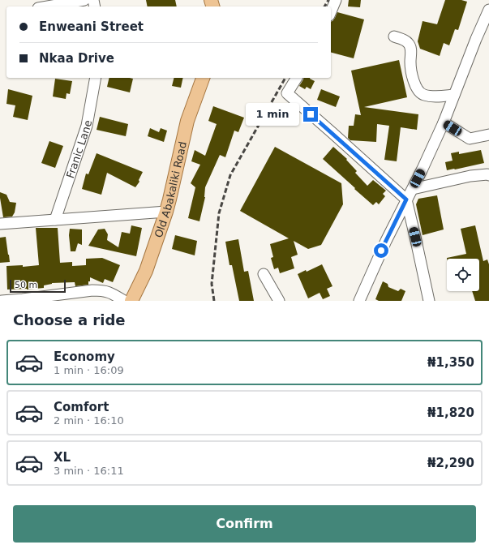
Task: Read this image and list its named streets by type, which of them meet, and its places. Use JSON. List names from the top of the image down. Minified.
{"streets":{"main road":["Old Abakaliki Road"],"street":["Franic Lane"]},"scale_bar":"50 m","page":{"banner":["Enweani Street","Nkaa Drive"],"bubble":"1 min","scale":"50 m","heading":"Choose a ride","list":[{"name":"Economy","note":"1 min · 16:09","value":"₦1,350"},{"name":"Comfort","note":"2 min · 16:10","value":"₦1,820"},{"name":"XL","note":"3 min · 16:11","value":"₦2,290"}],"buttons":"Confirm"}}
